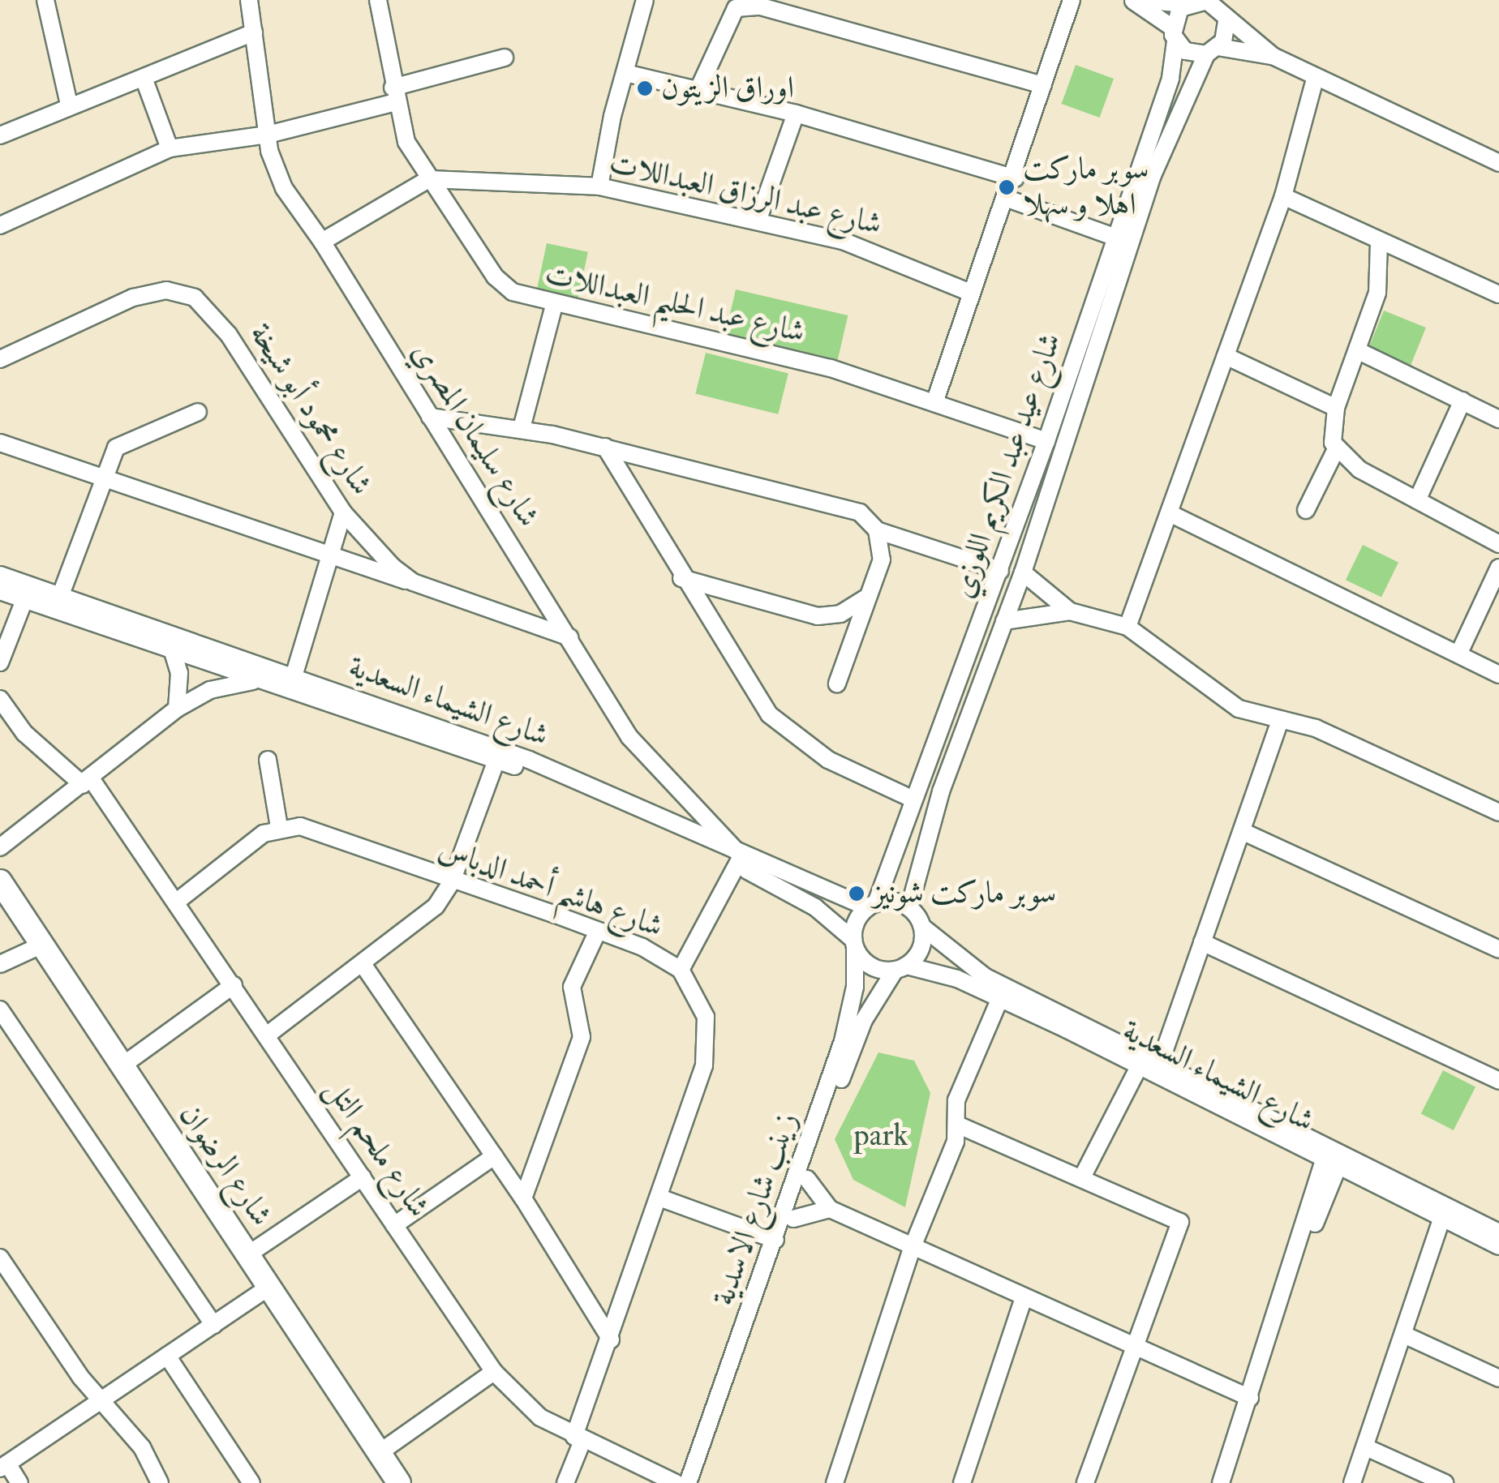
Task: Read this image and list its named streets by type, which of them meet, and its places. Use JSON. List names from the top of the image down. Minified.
{"streets":{"main road":["شارع الرضوان"],"street":["شارع عبد الرزاق العبداللات","شارع عبد الحليم العبداللات","شارع محمود أبو شيخة","شارع سليمان المصري","شارع عيد عبد الكريم اللوزي","شارع الشيماء السعدية","شارع هاشم أحمد الدباس","شارع ملحم التل","زينب شارع الاسدية"]},"crossings":[["شارع عبد الرزاق العبداللات","شارع عبد الحليم العبداللات"],["شارع عبد الحليم العبداللات","شارع عيد عبد الكريم اللوزي"],["شارع محمود أبو شيخة","شارع سليمان المصري"],["شارع سليمان المصري","شارع الشيماء السعدية"],["شارع عيد عبد الكريم اللوزي","شارع الشيماء السعدية"],["شارع عيد عبد الكريم اللوزي","زينب شارع الاسدية"],["شارع الشيماء السعدية","زينب شارع الاسدية"],["شارع هاشم أحمد الدباس","شارع ملحم التل"]],"parks":["park"],"places":["اوراق الزيتون","سوبر ماركت اهلا و سهلا","سوبر ماركت شونيز"]}
